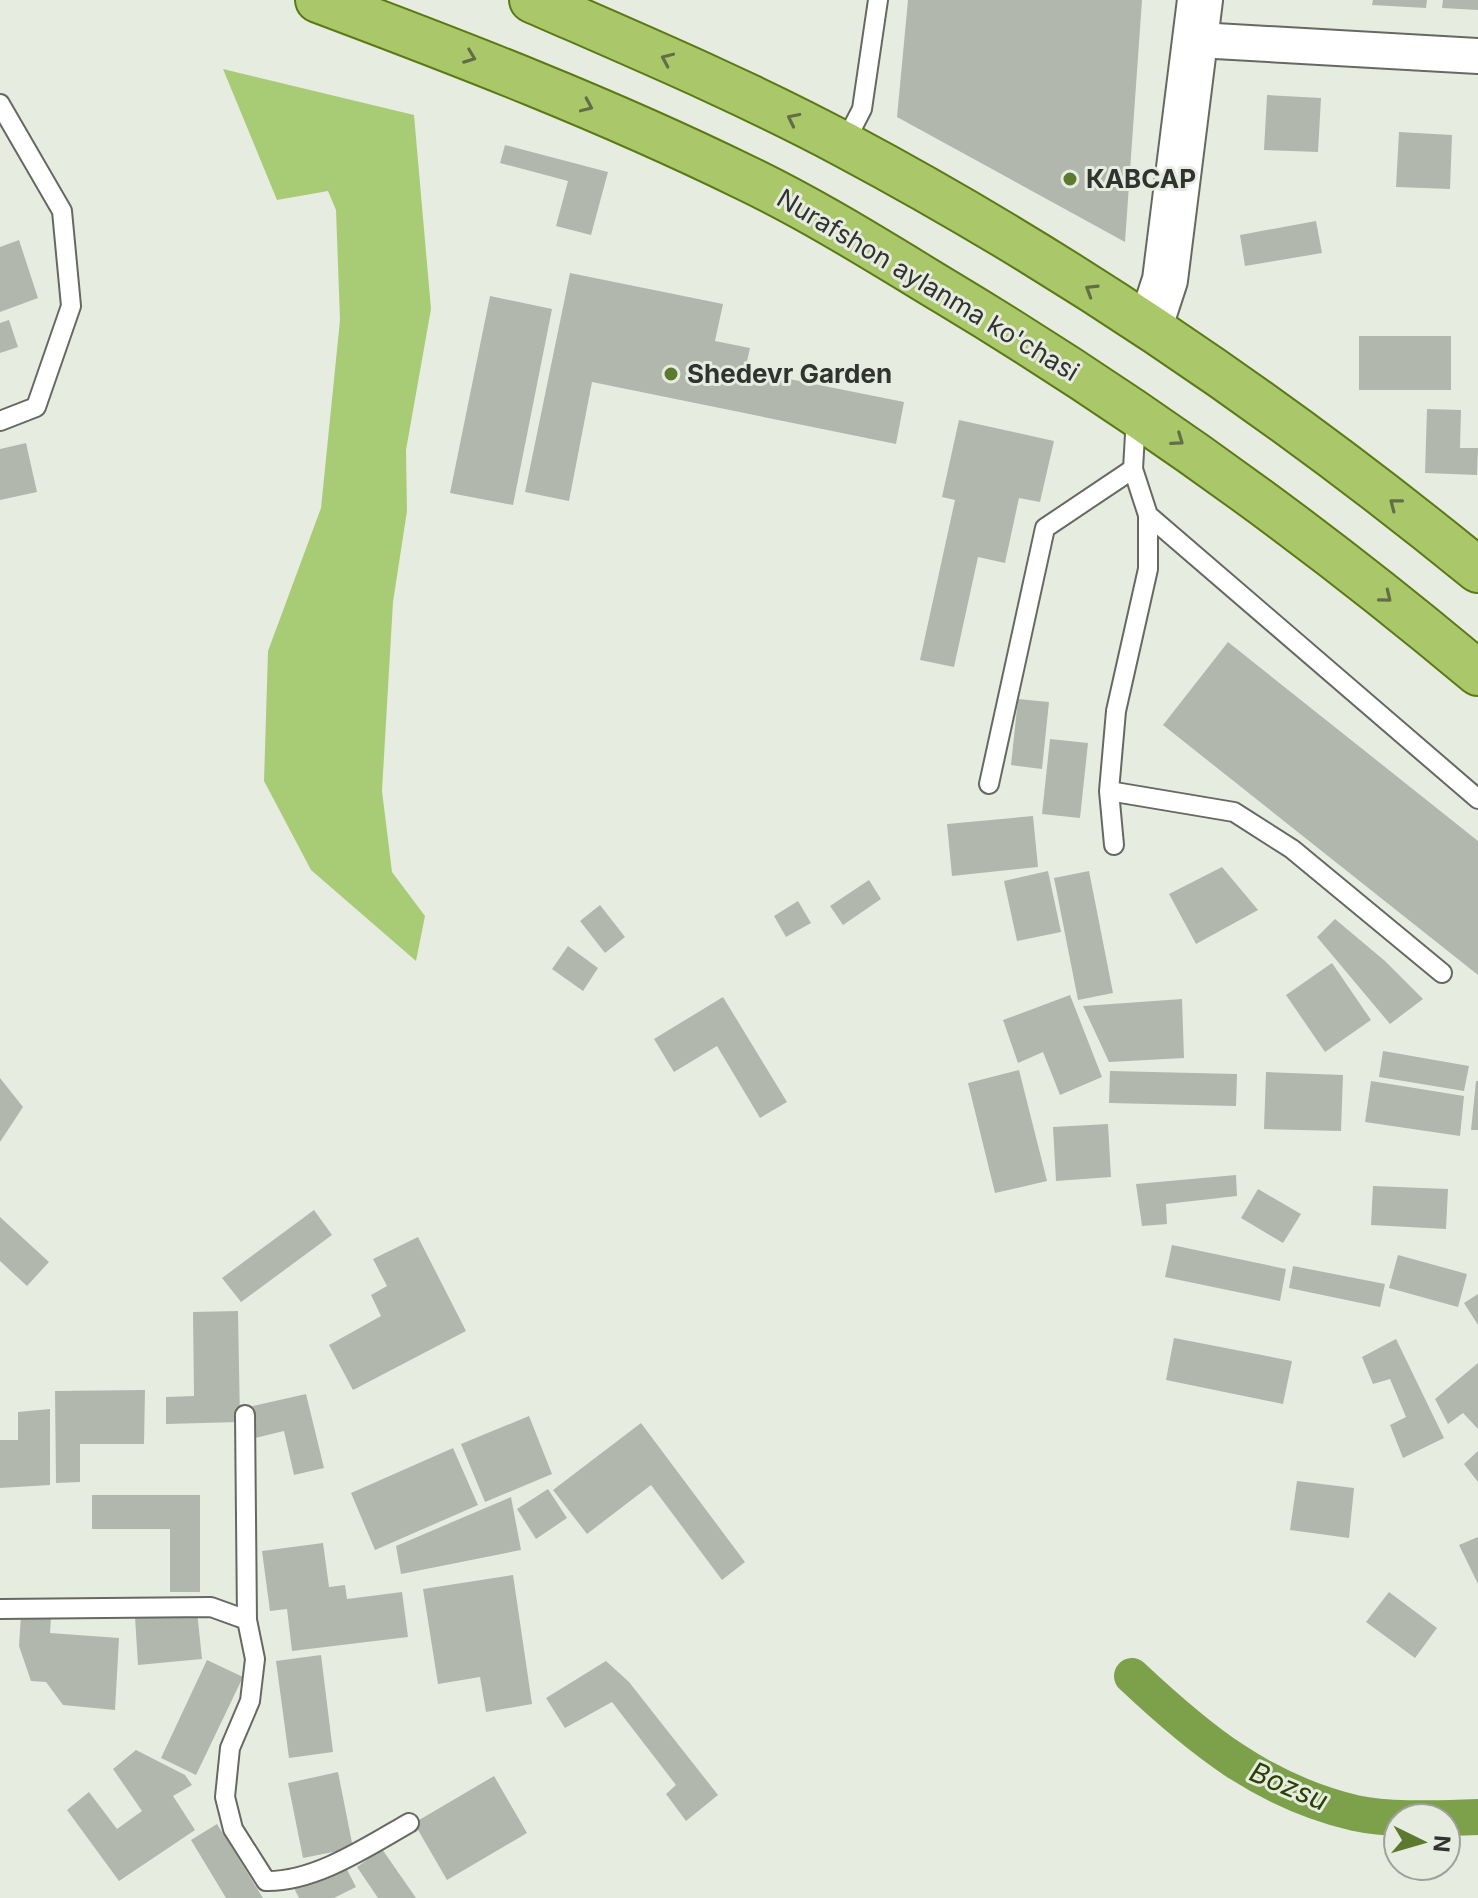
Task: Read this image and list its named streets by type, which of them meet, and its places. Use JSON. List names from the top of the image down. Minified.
{"streets":{"main road":["Nurafshon aylanma ko'chasi"]},"water":["Bozsu"],"places":["КАВСАР","Shedevr Garden"],"north":"right"}
